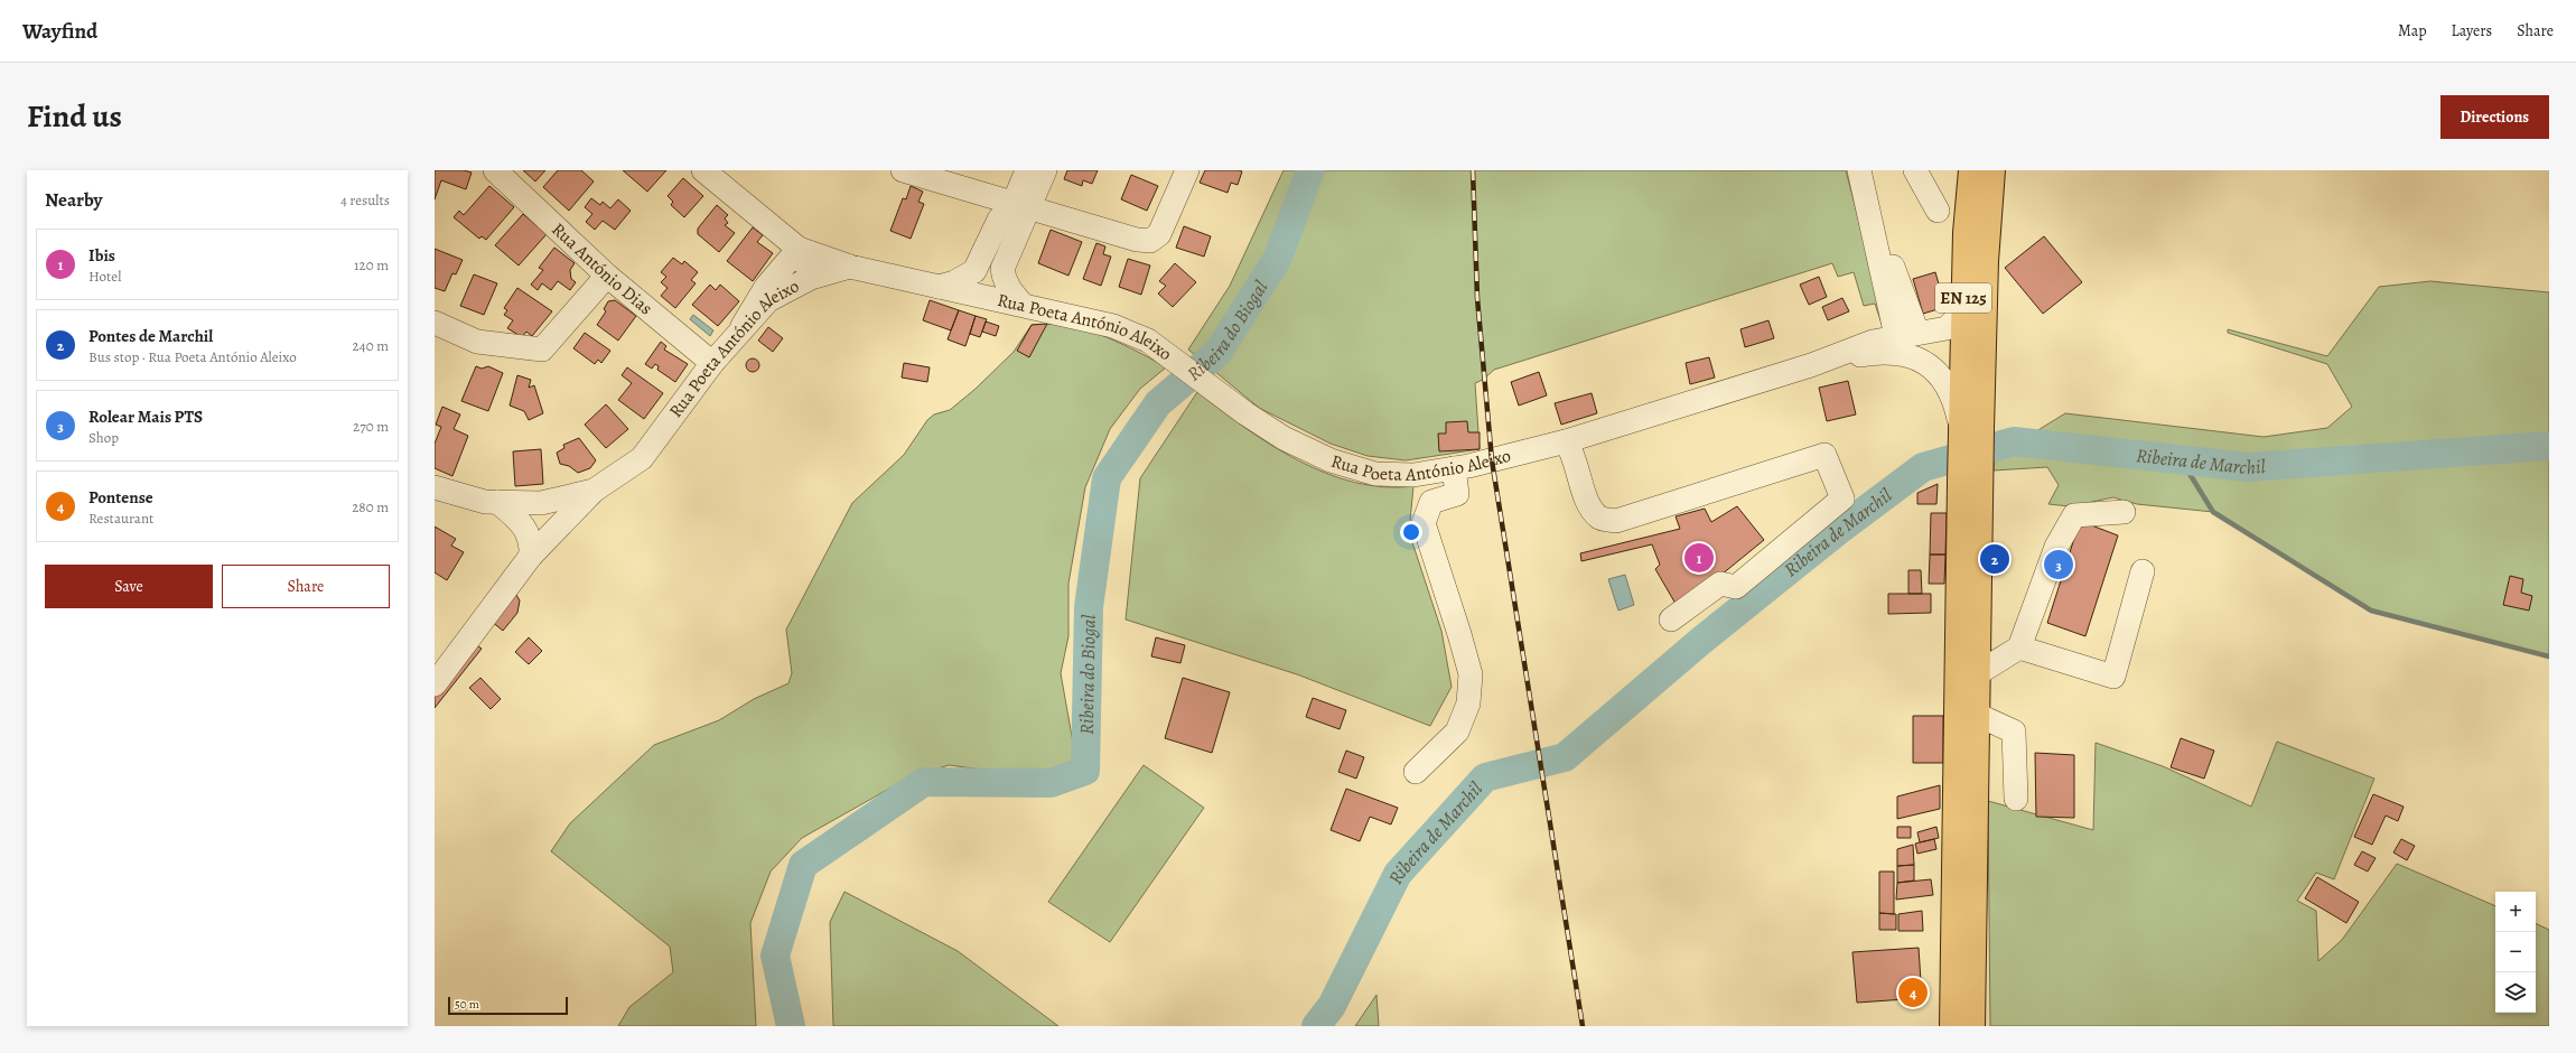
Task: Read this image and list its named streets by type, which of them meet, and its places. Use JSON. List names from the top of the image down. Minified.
{"streets":{"main road":["EN 125"],"street":["Rua António Dias","Rua Poeta António Aleixo"]},"crossings":[["Rua António Dias","Rua Poeta António Aleixo"],["EN 125","Rua Poeta António Aleixo"]],"water":["Ribeira do Biogal","Ribeira de Marchil"],"scale_bar":"50 m","page":{"header":"Wayfind","nav":["Map","Layers","Share"],"title":"Find us","buttons":["Directions",["Save","Share"]],"heading":["Nearby","4 results"],"list":[{"mark":"1","name":"Ibis","note":"Hotel","value":"120 m"},{"mark":"2","name":"Pontes de Marchil","note":"Bus stop · Rua Poeta António Aleixo","value":"240 m"},{"mark":"3","name":"Rolear Mais PTS","note":"Shop","value":"270 m"},{"mark":"4","name":"Pontense","note":"Restaurant","value":"280 m"}],"pins":["1","2","3","4"],"map_buttons":["+","−"],"scale":"50 m"}}
